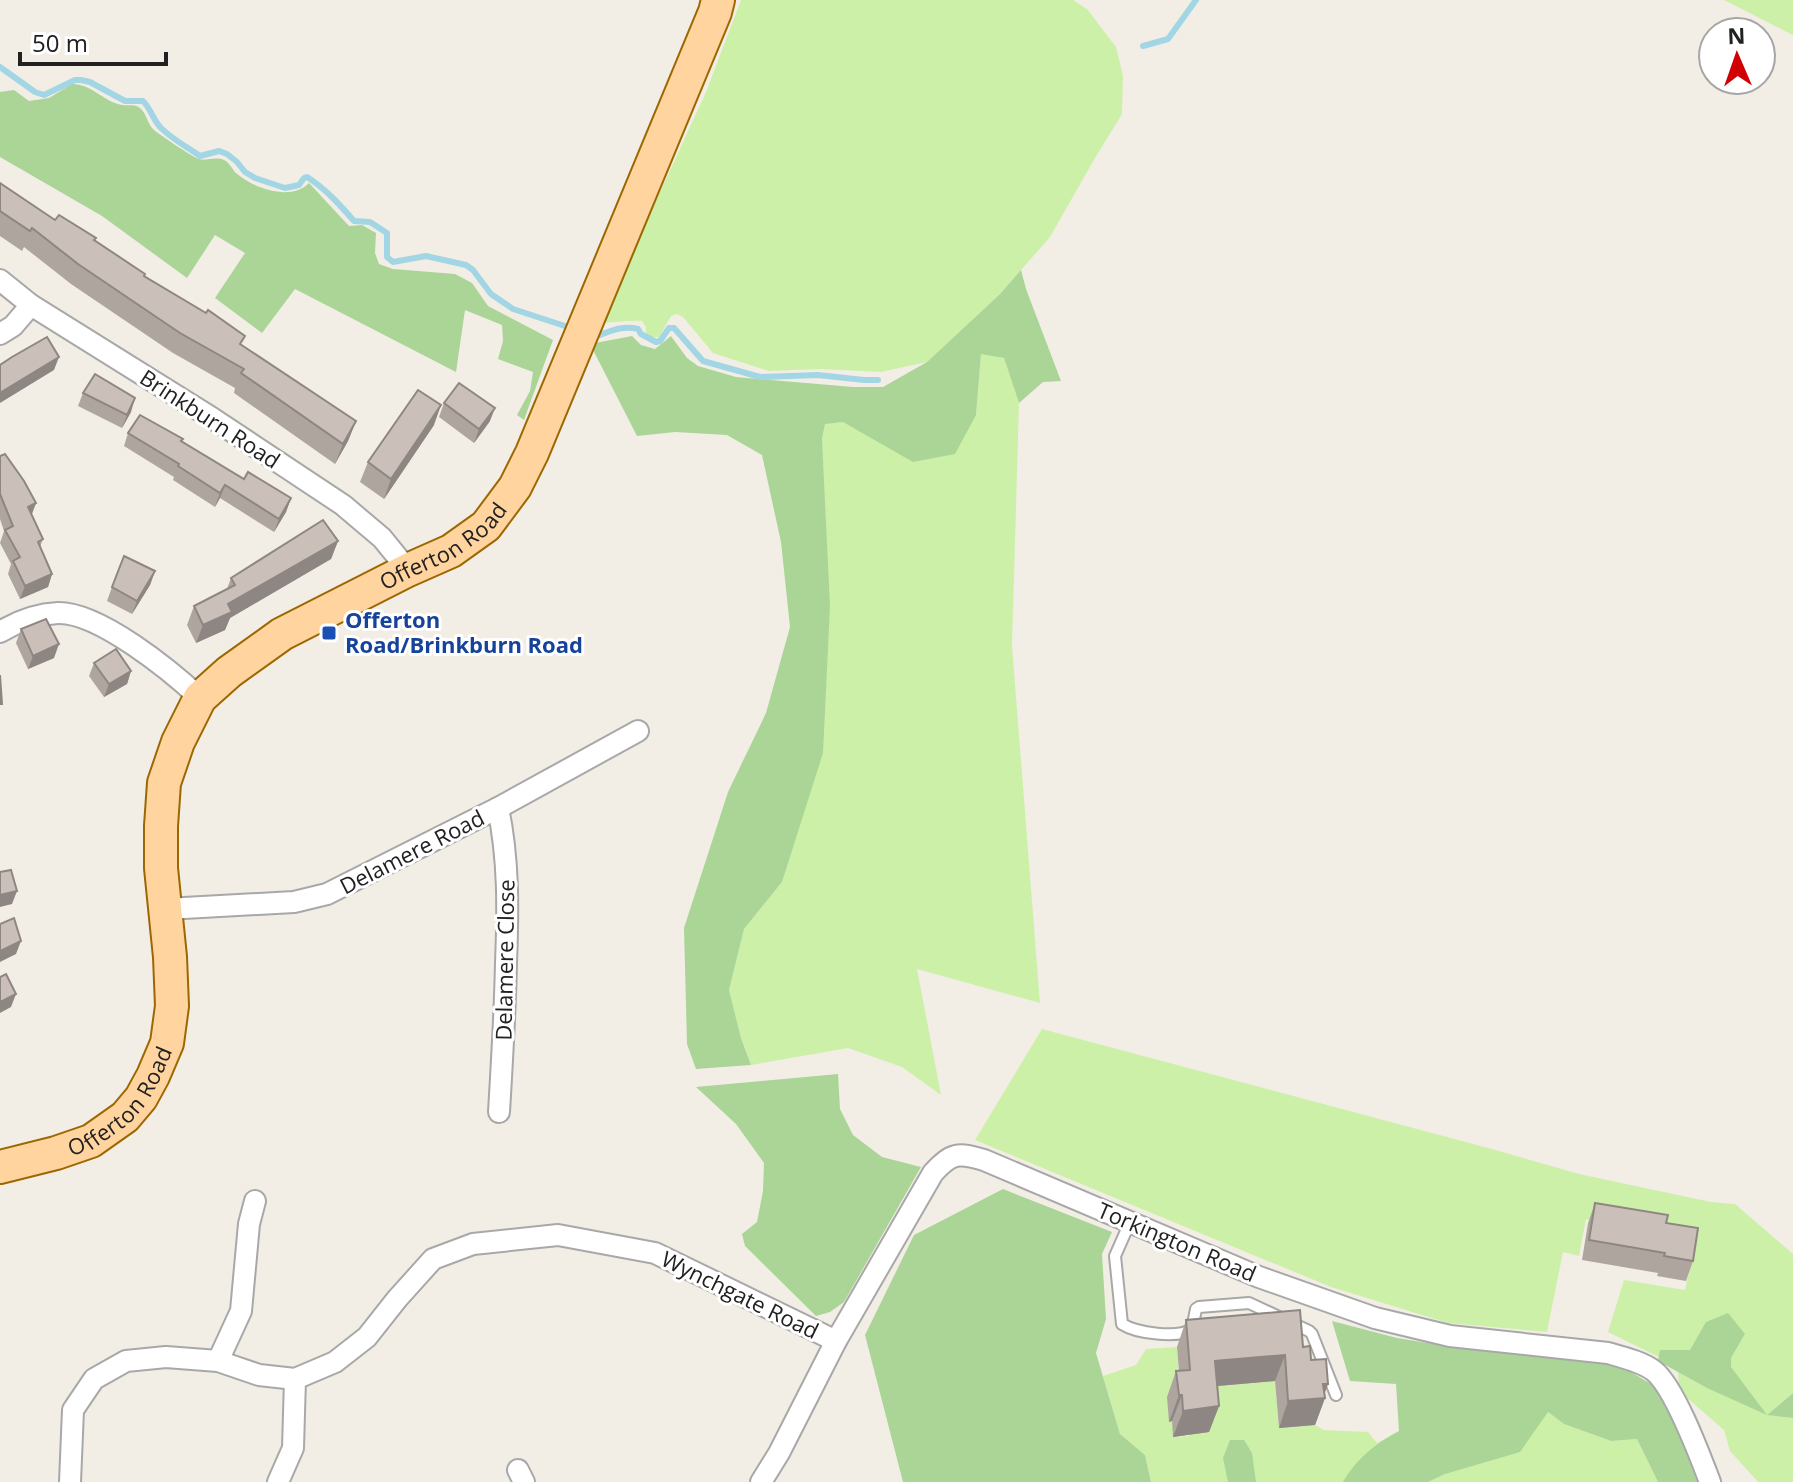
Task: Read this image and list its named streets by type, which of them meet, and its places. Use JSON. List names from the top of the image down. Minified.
{"streets":{"main road":["Offerton Road"],"street":["Brinkburn Road","Delamere Road","Delamere Close","Torkington Road","Wynchgate Road"]},"crossings":[["Brinkburn Road","Offerton Road"],["Offerton Road","Delamere Road"],["Delamere Road","Delamere Close"],["Torkington Road","Wynchgate Road"]],"places":{"transit":["Offerton Road/Brinkburn Road"]},"scale_bar":"50 m","north":"top"}
